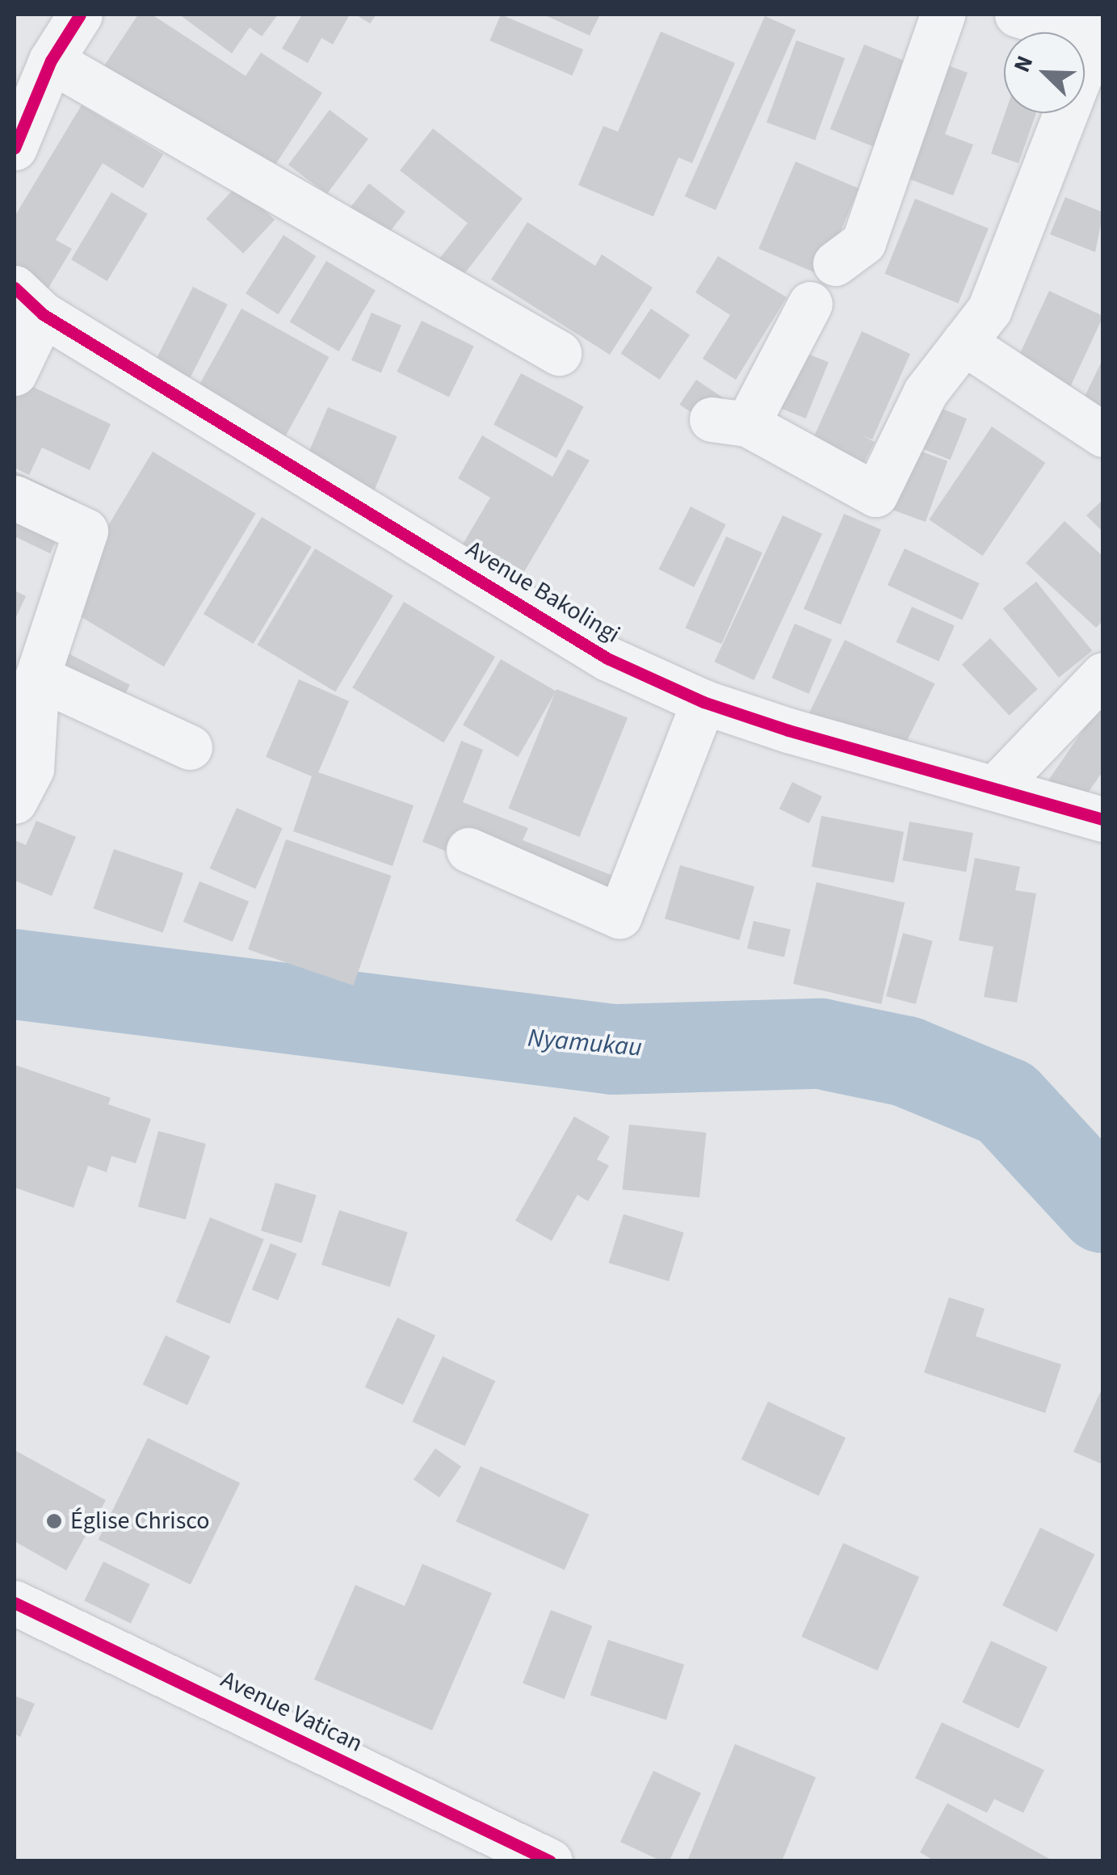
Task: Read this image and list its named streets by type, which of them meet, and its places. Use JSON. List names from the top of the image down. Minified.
{"streets":{"street":["Avenue Bakolingi","Avenue Vatican"]},"water":["Nyamukau"],"places":["Église Chrisco"],"north":"top left"}
